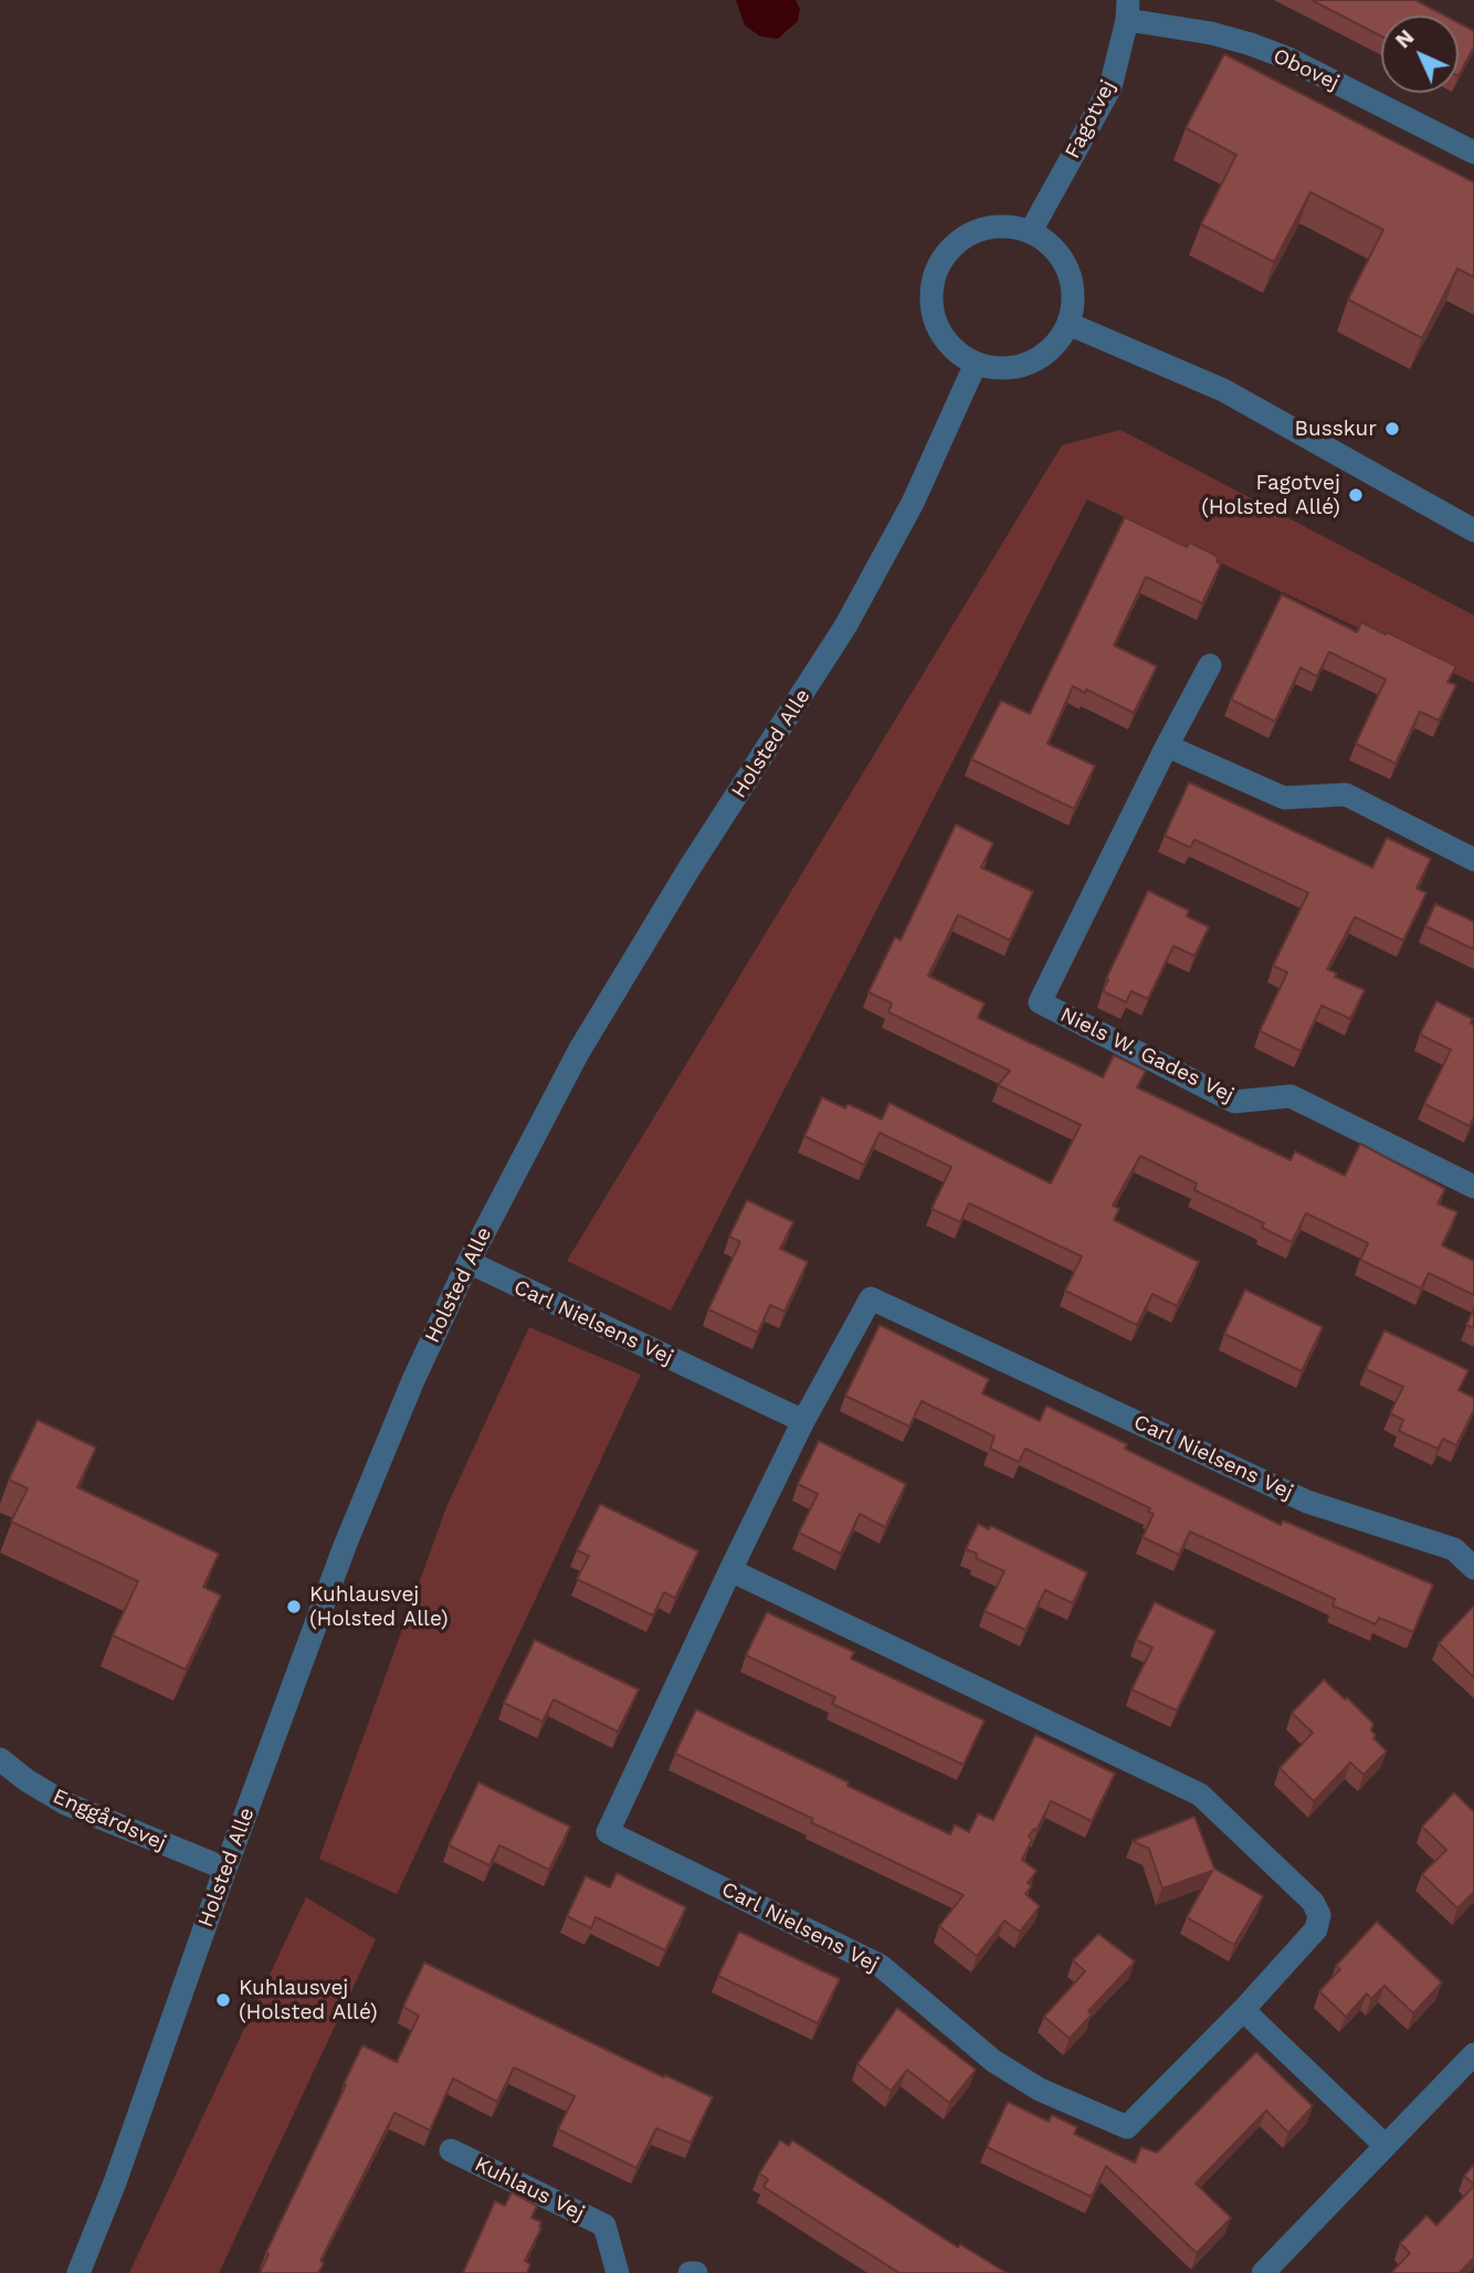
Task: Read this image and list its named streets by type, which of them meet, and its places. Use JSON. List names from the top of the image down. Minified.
{"streets":{"street":["Obovej","Fagotvej","Holsted Alle","Niels W. Gades Vej","Carl Nielsens Vej","Enggårdsvej","Kuhlaus Vej"]},"crossings":[["Obovej","Fagotvej"],["Fagotvej","Holsted Alle"],["Holsted Alle","Carl Nielsens Vej"],["Holsted Alle","Enggårdsvej"]],"places":["Busskur","Fagotvej (Holsted Allé)","Kuhlausvej (Holsted Alle)","Kuhlausvej (Holsted Allé)"],"north":"top left"}
